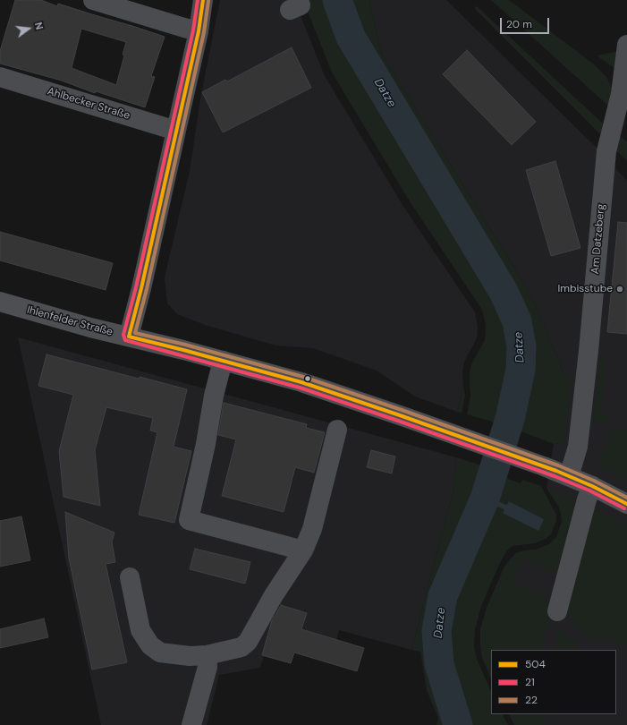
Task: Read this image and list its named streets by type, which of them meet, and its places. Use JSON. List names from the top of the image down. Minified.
{"streets":{"main road":["Ihlenfelder Straße"],"street":["Ahlbecker Straße","Am Datzeberg"]},"crossings":[["Am Datzeberg","Ihlenfelder Straße"]],"water":["Datze"],"places":["Imbisstube"],"lines":["transit line 504","transit line 21","transit line 22"],"legend":["504","21","22"],"scale_bar":"20 m","north":"right"}
